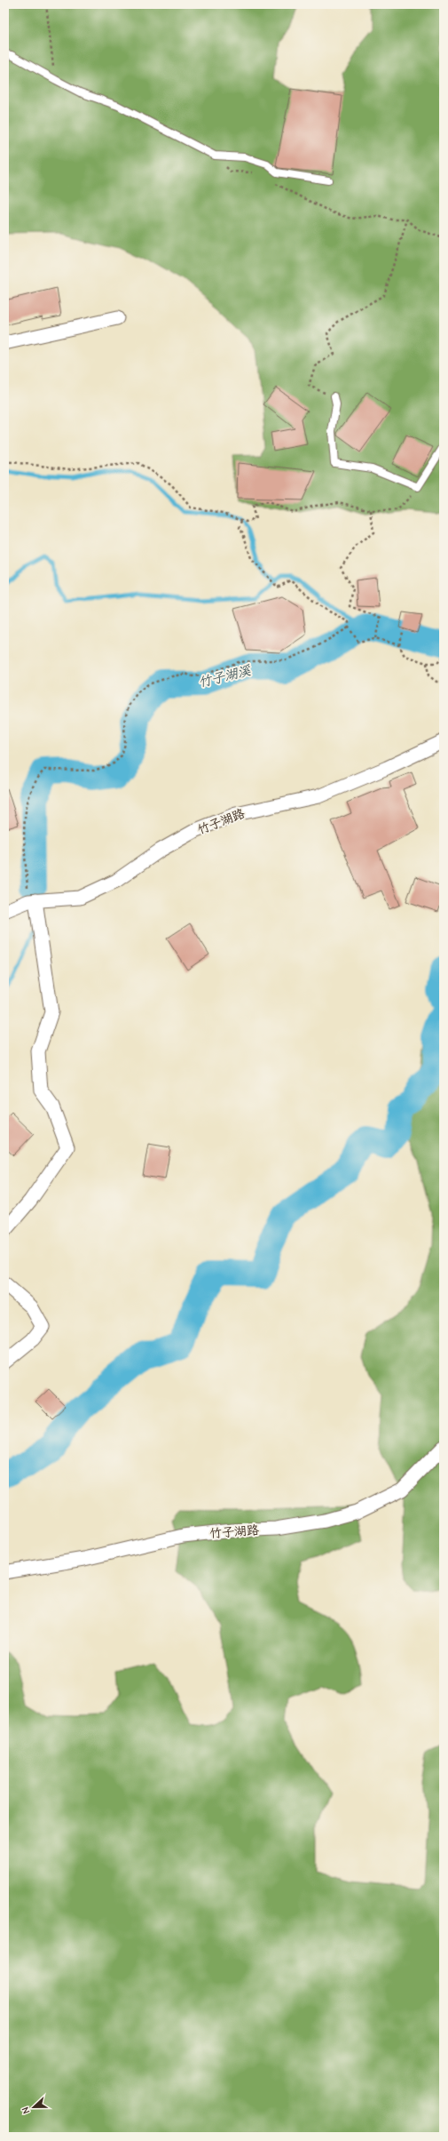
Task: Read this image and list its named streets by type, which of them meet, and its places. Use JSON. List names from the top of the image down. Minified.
{"streets":{"street":["竹子湖路"]},"water":["竹子湖溪"],"north":"left"}
